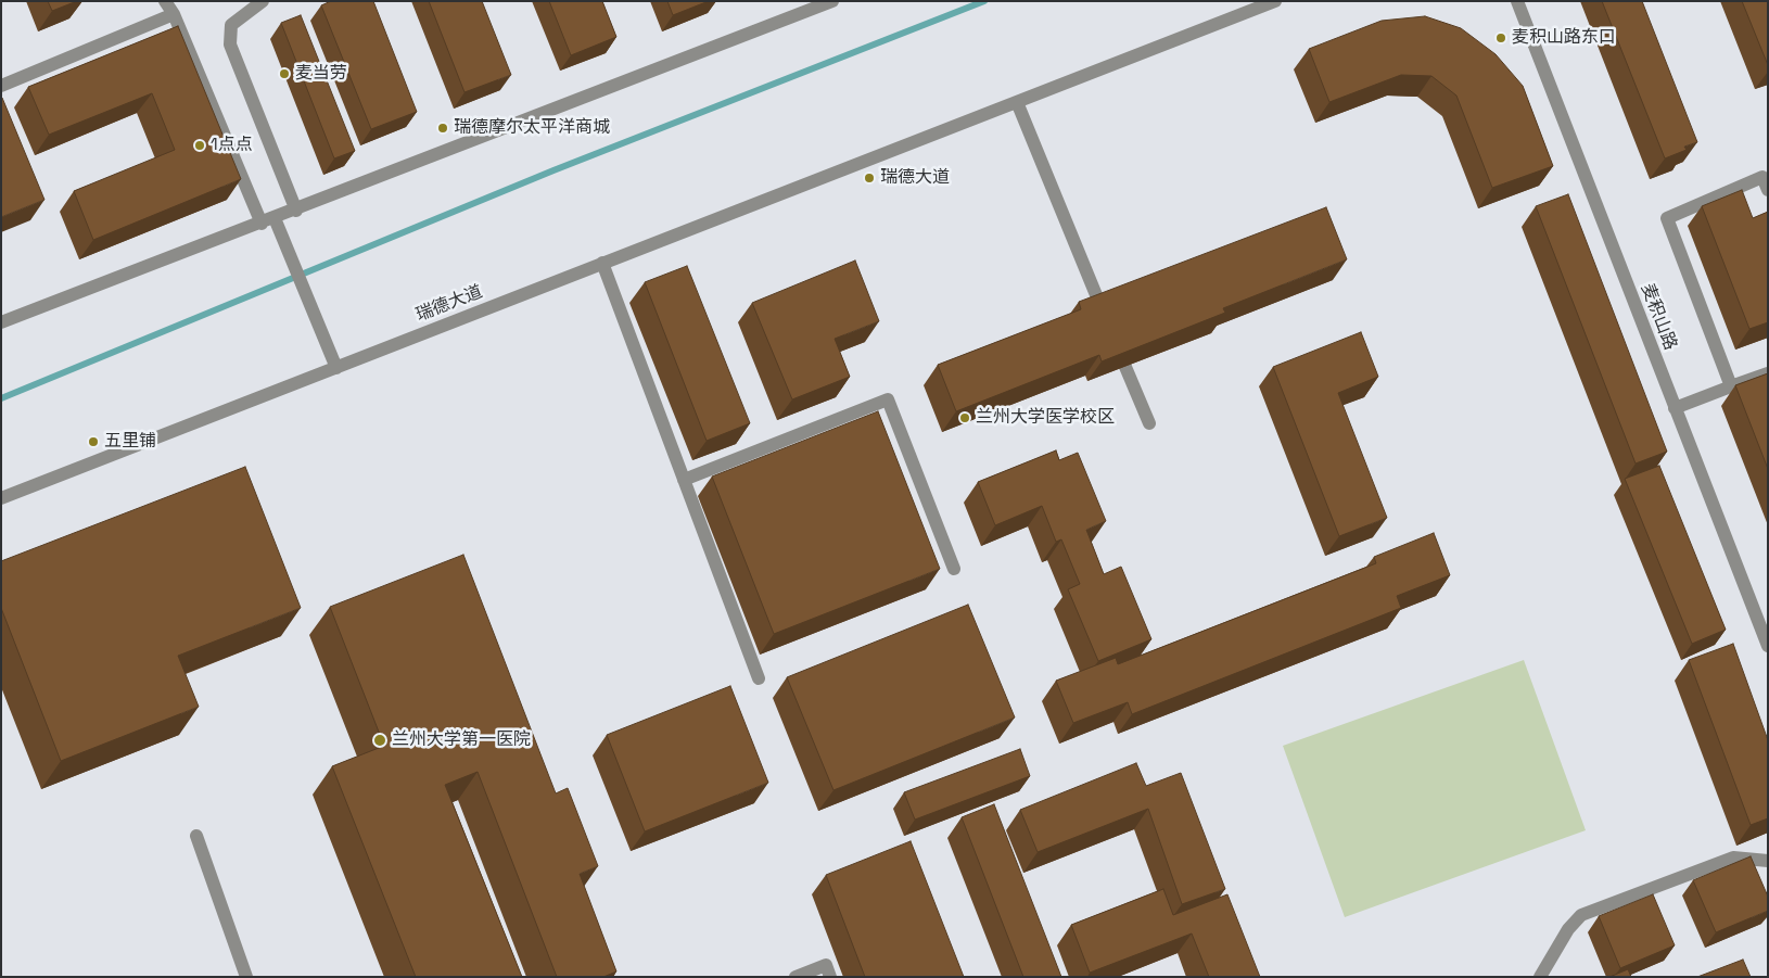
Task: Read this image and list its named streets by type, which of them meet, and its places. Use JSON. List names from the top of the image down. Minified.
{"streets":{"street":["瑞德大道","麦积山路"]},"places":["麦积山路东口","麦当劳","瑞德摩尔太平洋商城","1点点","瑞德大道","兰州大学医学校区","五里铺","兰州大学第一医院"]}
